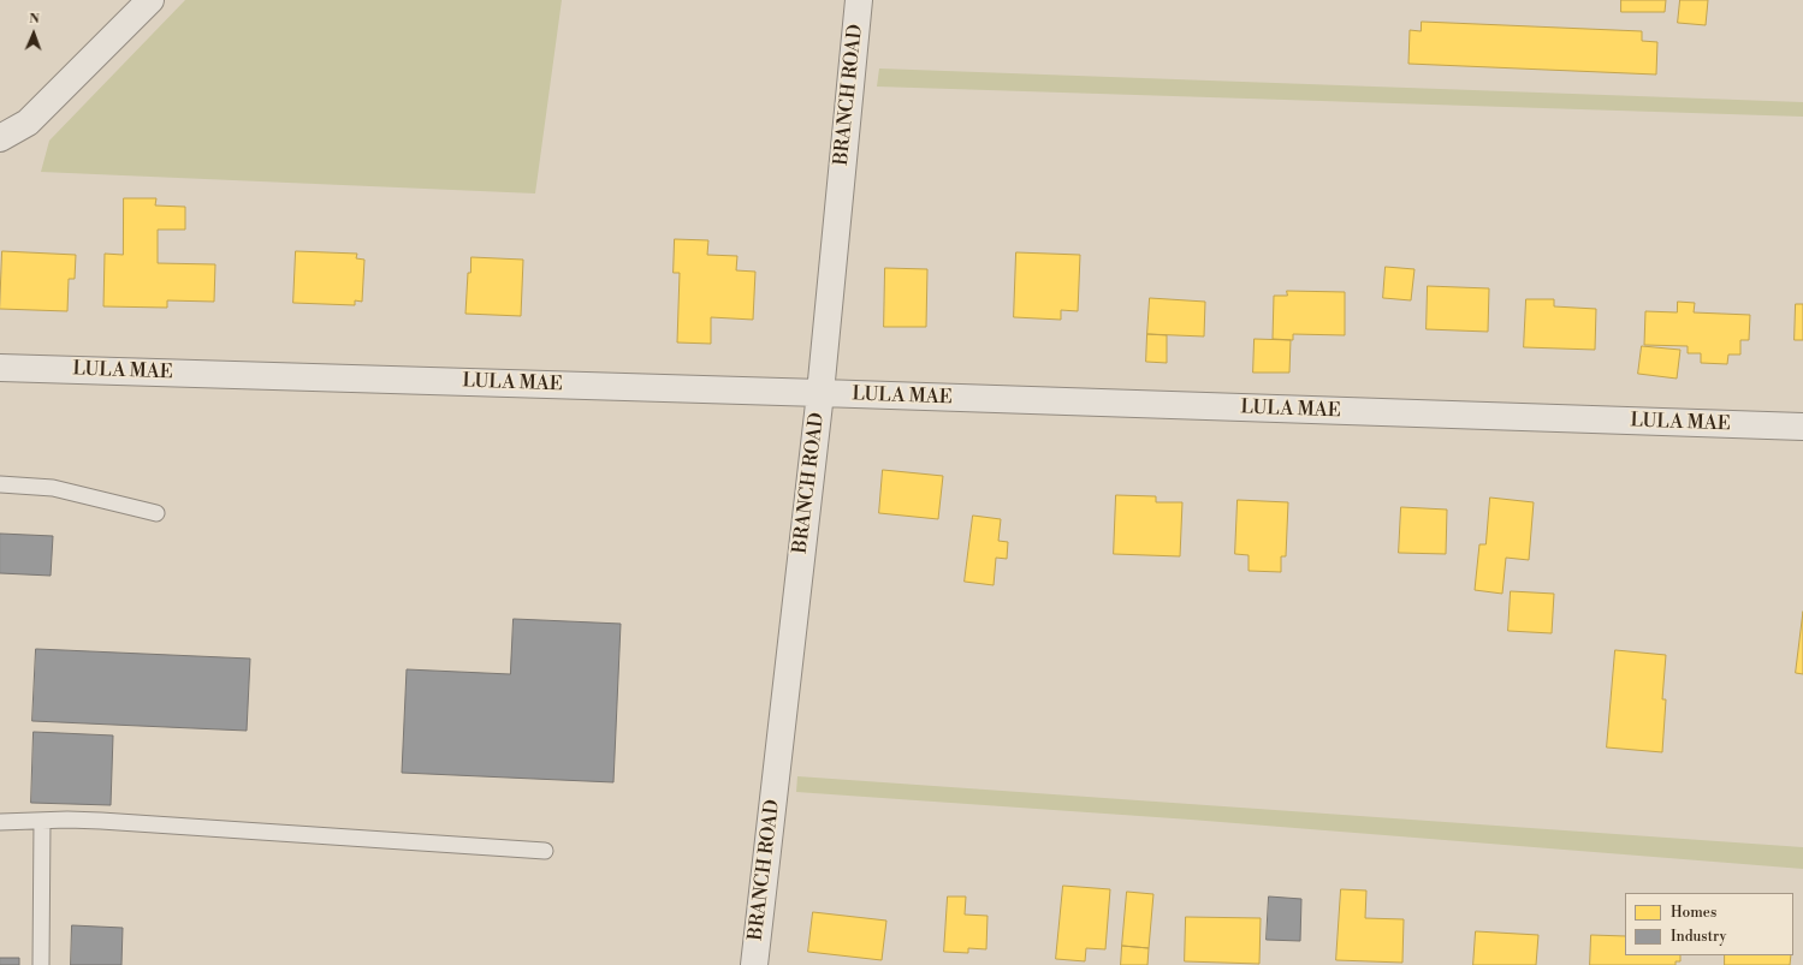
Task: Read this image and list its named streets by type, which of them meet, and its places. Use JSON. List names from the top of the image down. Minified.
{"streets":{"street":["BRANCH ROAD","LULA MAE"]},"crossings":[["BRANCH ROAD","LULA MAE"]],"legend":["Homes","Industry"],"north":"top"}
